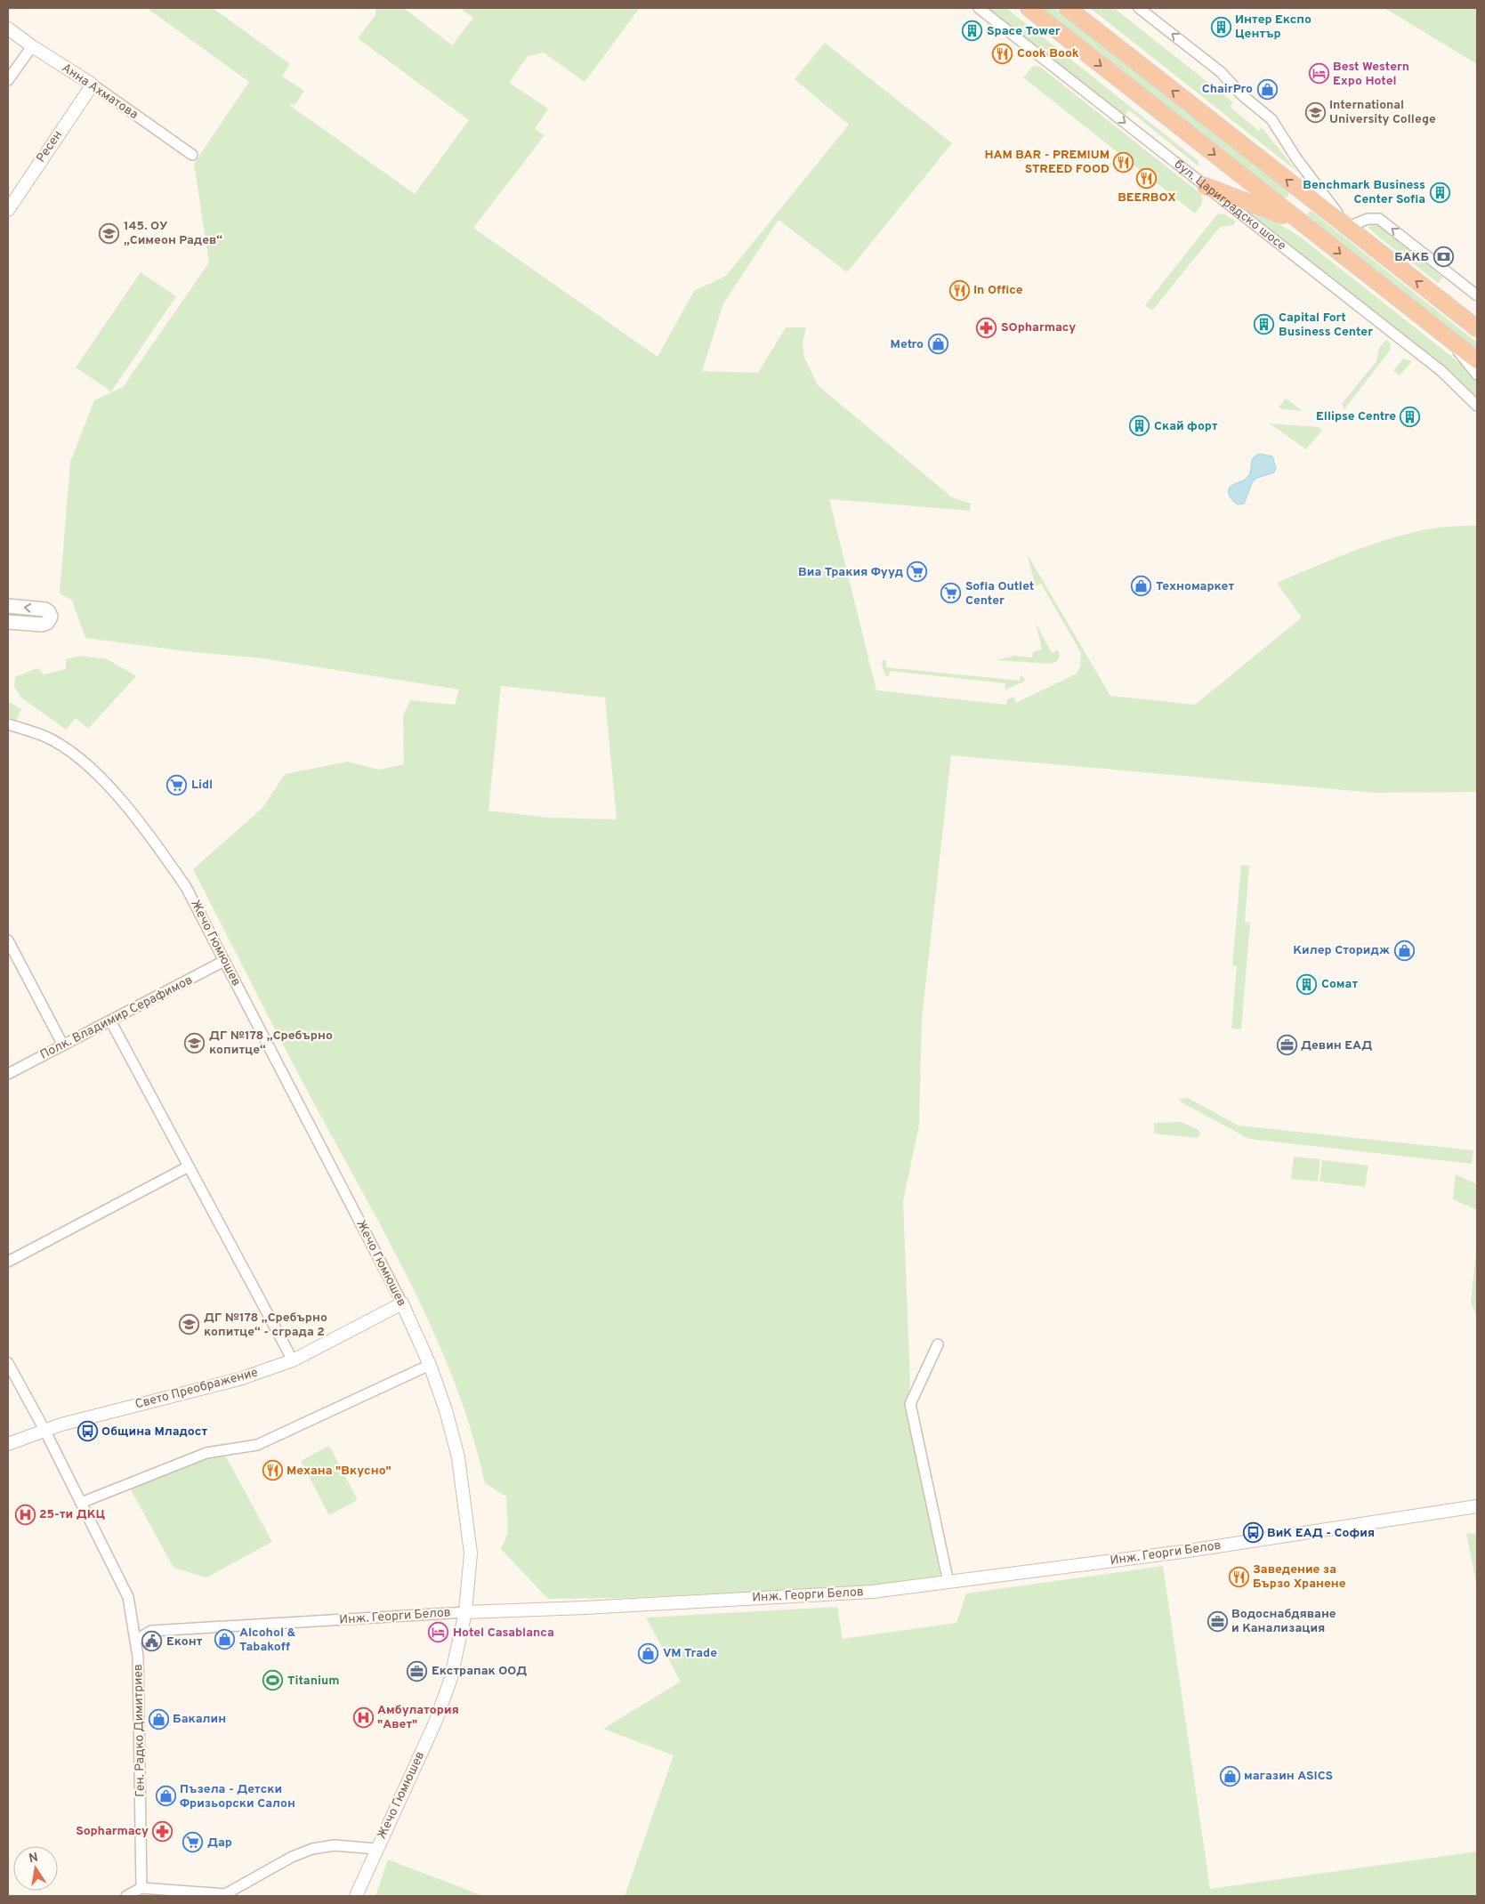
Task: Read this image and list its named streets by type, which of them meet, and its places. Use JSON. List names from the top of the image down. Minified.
{"streets":{"street":["Анна Ахматова","Ресен","бул. Цариградско шосе","Жечо Гюмюшев","Полк. Владимир Серафимов","Свето Преображение","Инж. Георги Белов","Ген. Радко Димитриев"]},"crossings":[["Анна Ахматова","Ресен"],["Жечо Гюмюшев","Полк. Владимир Серафимов"],["Жечо Гюмюшев","Свето Преображение"],["Жечо Гюмюшев","Инж. Георги Белов"],["Свето Преображение","Ген. Радко Димитриев"],["Инж. Георги Белов","Ген. Радко Димитриев"]],"one_way":["бул. Цариградско шосе"],"places":{"building":["Интер Експо Център","Space Tower","Benchmark Business Center Sofia","Capital Fort Business Center","Ellipse Centre","Скай форт","Сомат"],"restaurant":["Cook Book","HAM BAR - PREMIUM STREED FOOD","BEERBOX","In Office","Механа \"Вкусно\"","Заведение за Бързо Хранене"],"hotel":["Best Western Expo Hotel","Hotel Casablanca"],"shop":["ChairPro","Metro","Техномаркет","Килер Сторидж","Alcohol & Tabakoff","VM Trade","Бакалин","магазин ASICS","Пъзела - Детски Фризьорски Салон"],"school or university":["International University College","145. ОУ „Симеон Радев“","ДГ №178 „Сребърно копитце“","ДГ №178 „Сребърно копитце“ - сграда 2"],"bank":["БАКБ"],"pharmacy":["SOpharmacy","Sopharmacy"],"supermarket":["Виа Тракия Фууд","Sofia Outlet Center","Lidl","Дар"],"office":["Девин ЕАД","Водоснабдяване и Канализация","Екстрапак ООД"],"bus stop":["Община Младост","ВиК ЕАД - София"],"hospital":["25-ти ДКЦ","Амбулатория \"Авет\""],"public building":["Еконт"],"sports":["Titanium"]},"north":"top"}
